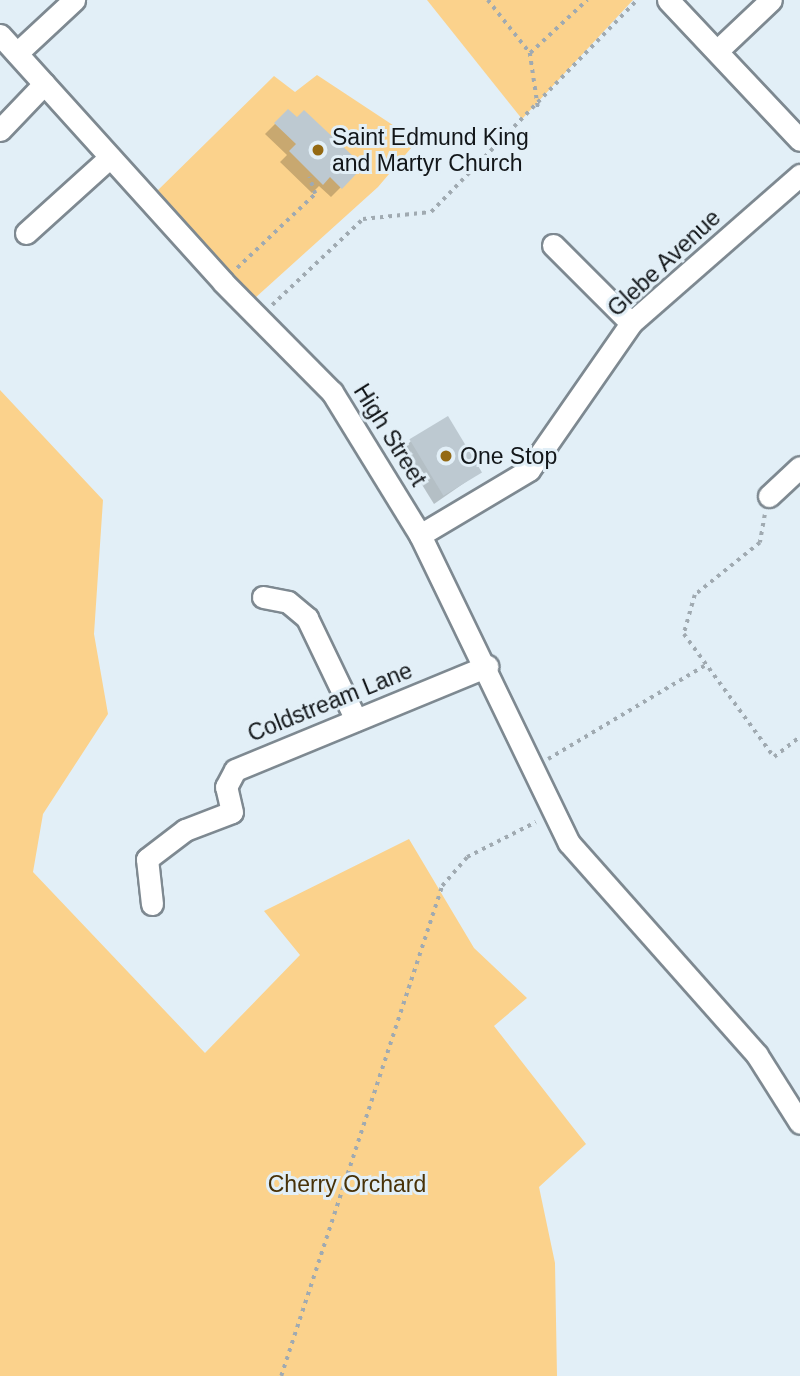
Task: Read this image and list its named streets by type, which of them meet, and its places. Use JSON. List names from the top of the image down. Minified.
{"streets":{"street":["Glebe Avenue","High Street","Coldstream Lane"]},"crossings":[["Glebe Avenue","High Street"],["High Street","Coldstream Lane"]],"parks":["Cherry Orchard"],"places":["Saint Edmund King and Martyr Church","One Stop"]}
